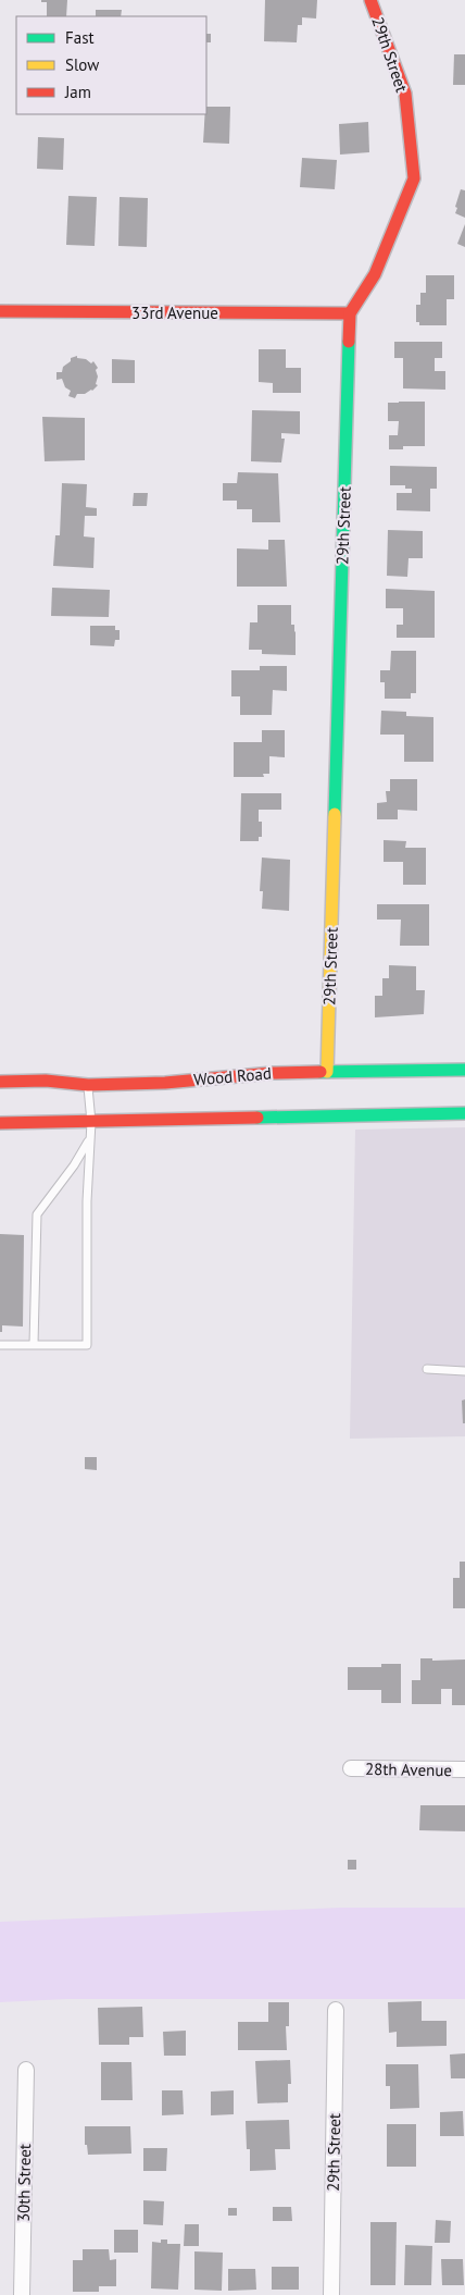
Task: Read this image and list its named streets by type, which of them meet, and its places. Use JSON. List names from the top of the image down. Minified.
{"streets":{"street":["29th Street","33rd Avenue","Wood Road","28th Avenue","30th Street"]},"crossings":[["29th Street","33rd Avenue"],["29th Street","Wood Road"]],"legend":["Fast","Slow","Jam"]}
